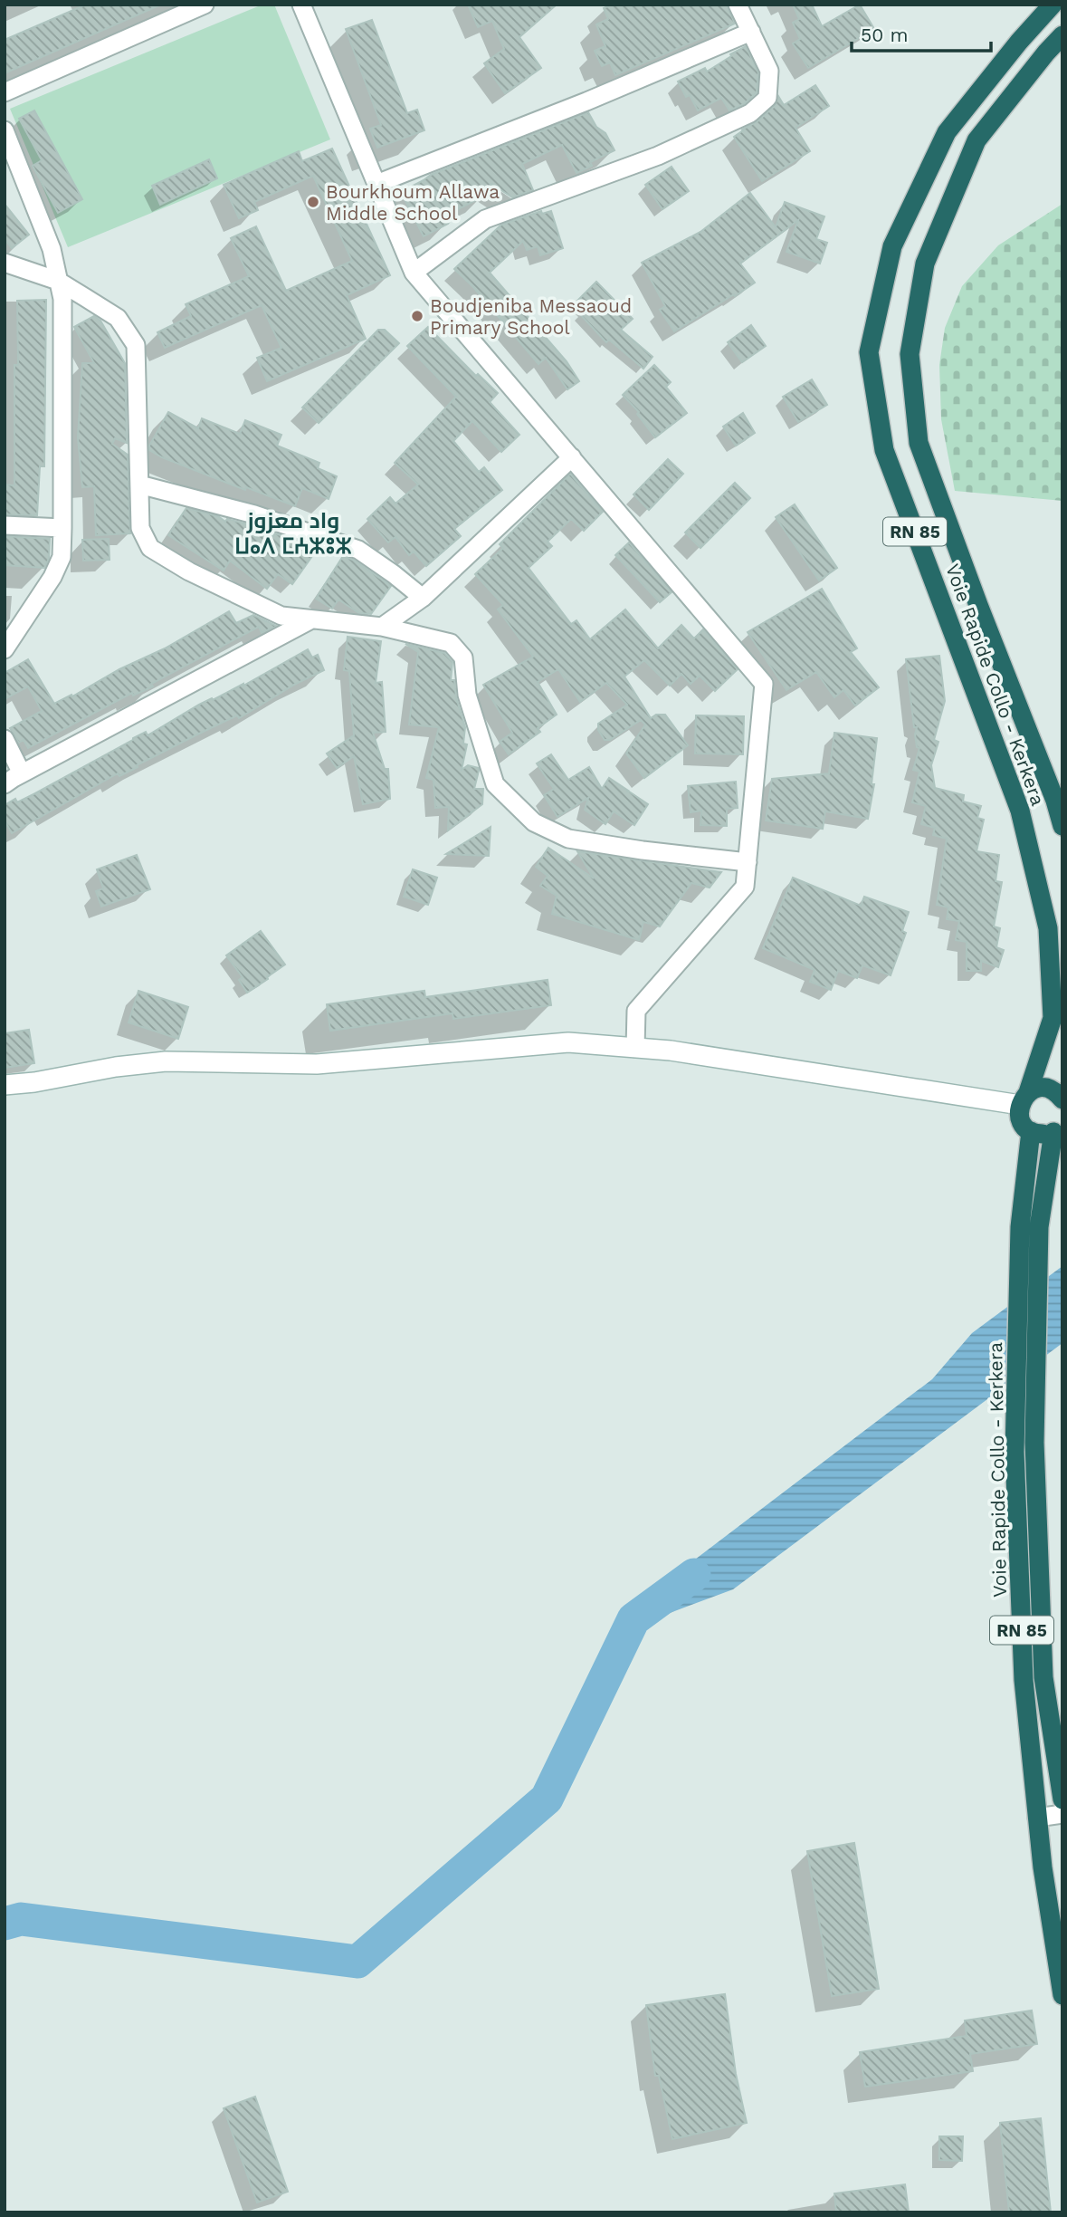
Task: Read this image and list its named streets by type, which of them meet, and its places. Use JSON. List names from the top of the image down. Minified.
{"streets":{"highway":["RN 85","Voie Rapide Collo - Kerkera"]},"districts":["واد معزوز ⵡⴰⴷ ⵎⵄⵣⵓⵣ"],"places":["Bourkhoum Allawa Middle School","Boudjeniba Messaoud Primary School"],"scale_bar":"50 m"}
